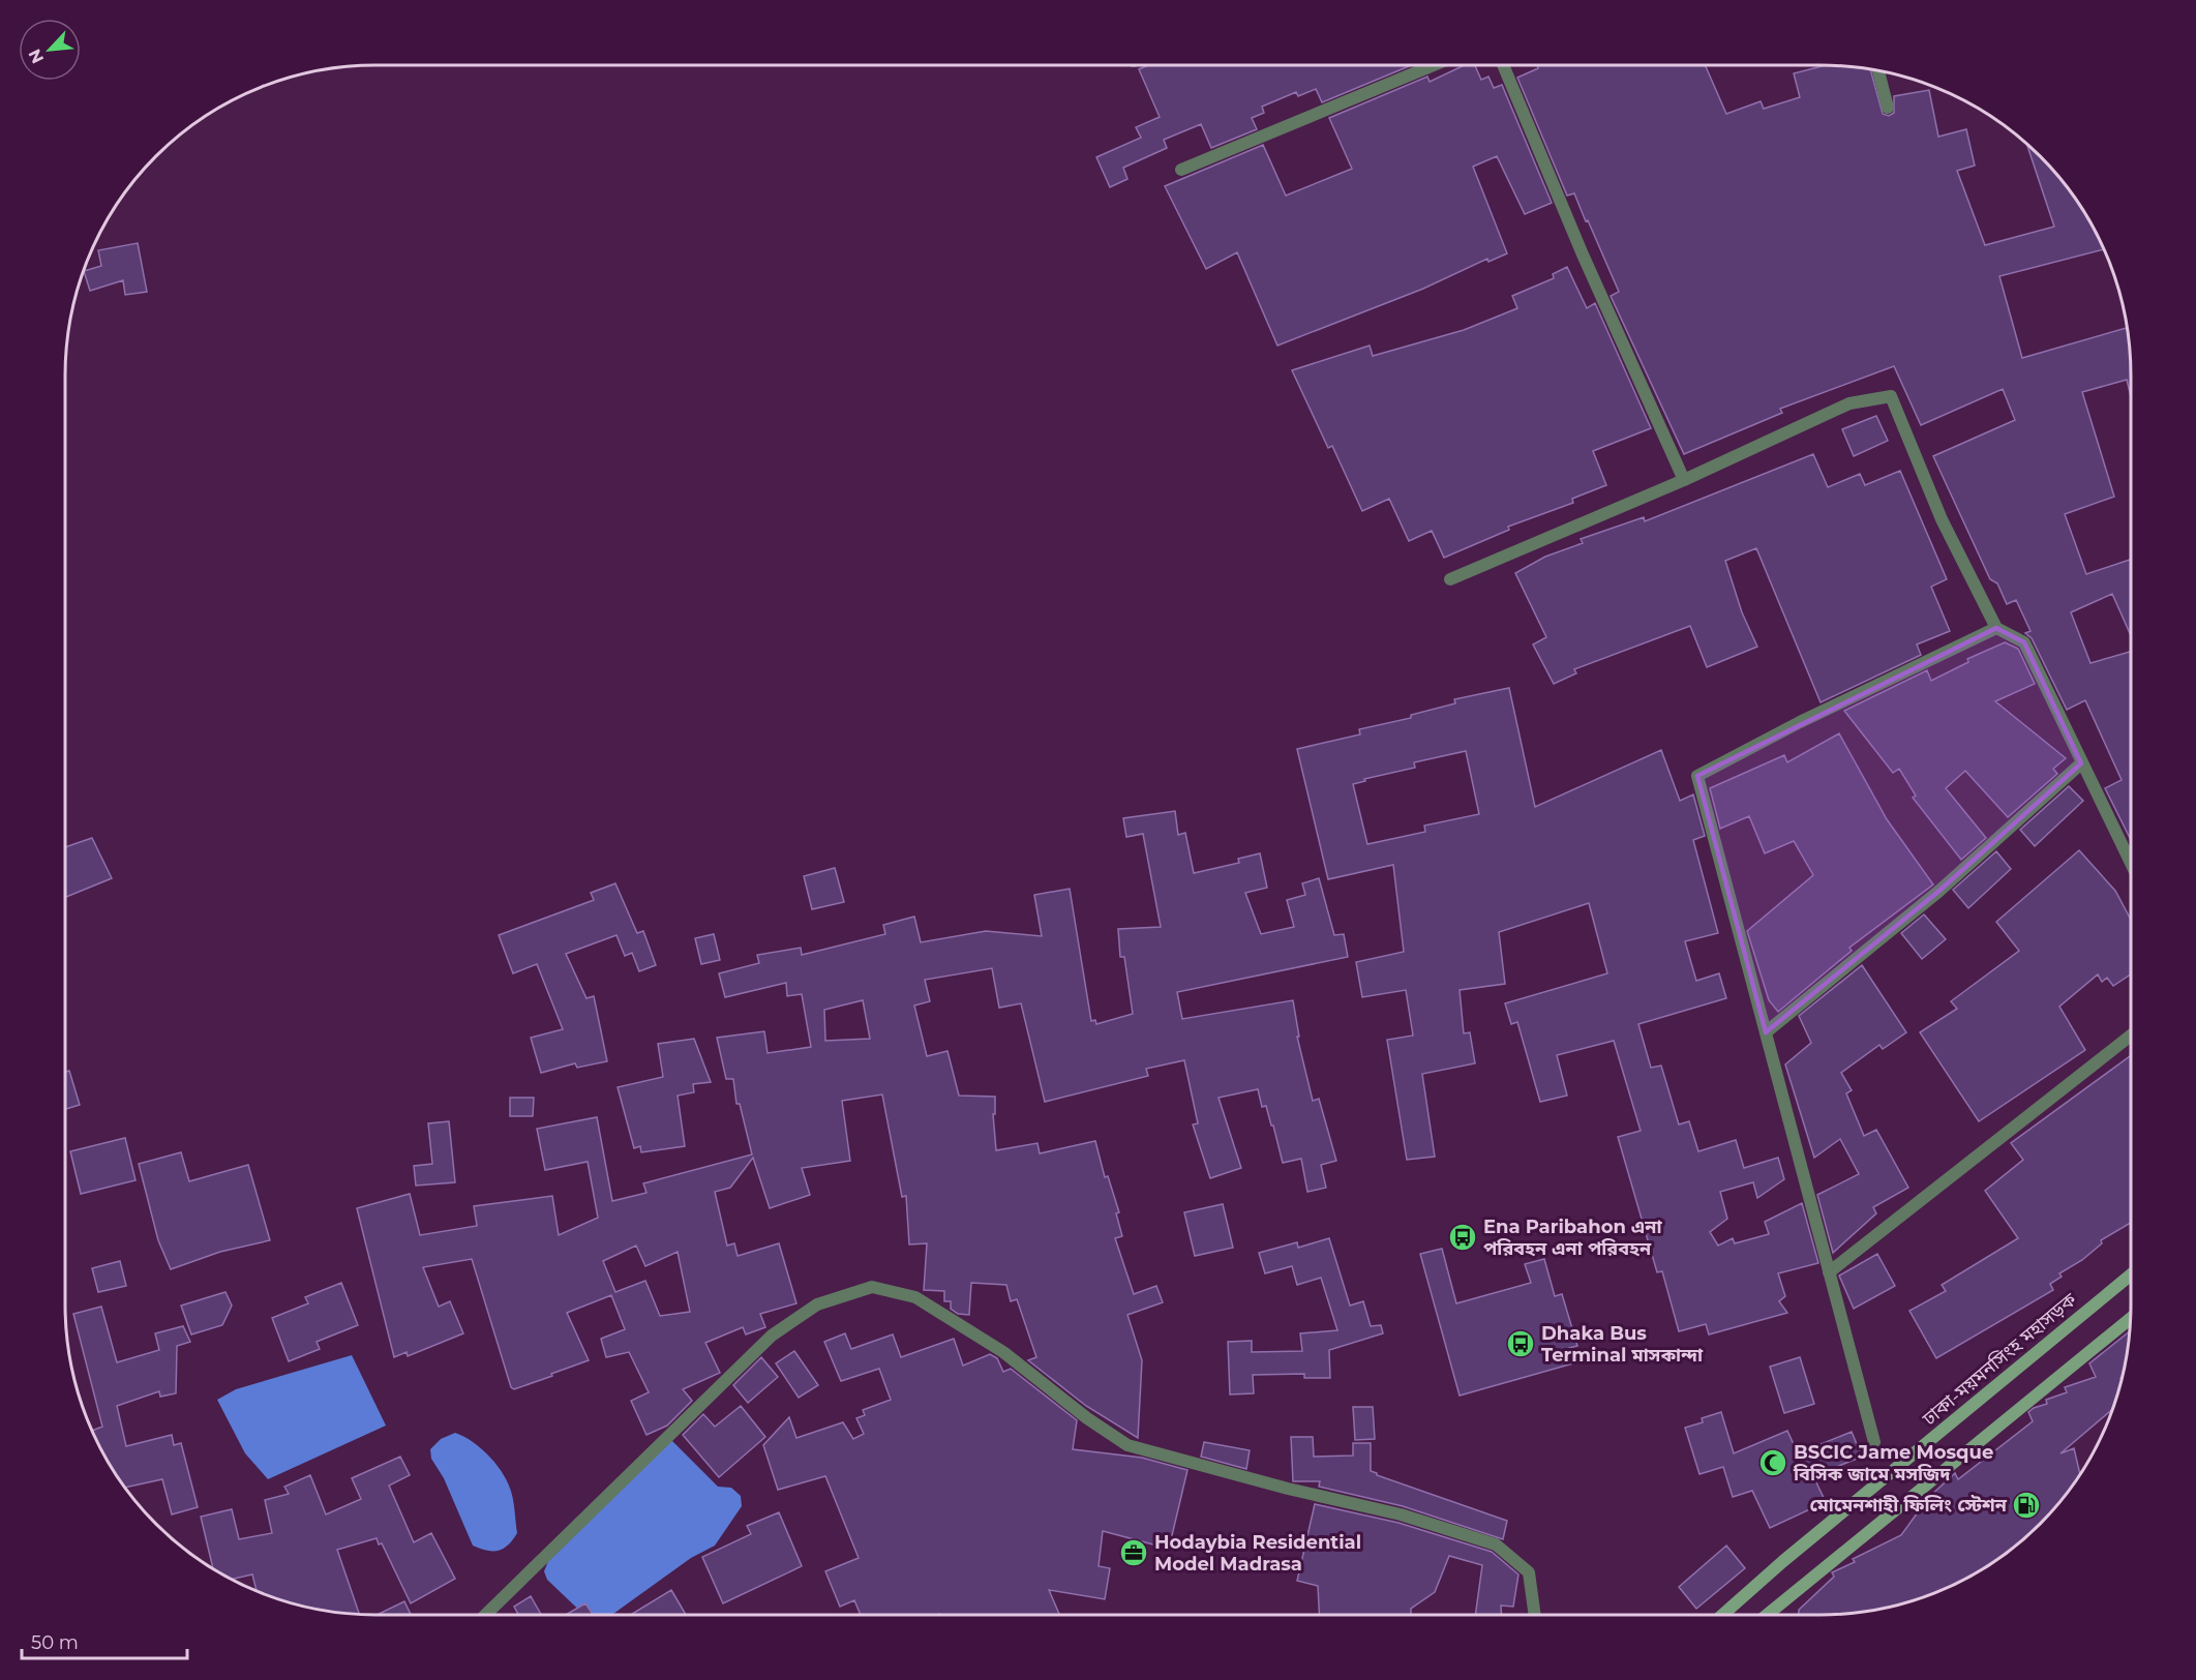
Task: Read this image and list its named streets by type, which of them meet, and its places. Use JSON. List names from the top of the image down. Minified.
{"streets":{"main road":["ঢাকা-ময়মনসিংহ মহাসড়ক"]},"places":{"bus stop":["Ena Paribahon এনা পরিবহন এনা পরিবহন","Dhaka Bus Terminal মাসকান্দা"],"mosque":["BSCIC Jame Mosque বিসিক জামে মসজিদ"],"fuel station":["মোমেনশাহী ফিলিং স্টেশন"],"office":["Hodaybia Residential Model Madrasa"]},"scale_bar":"50 m","north":"bottom left"}
